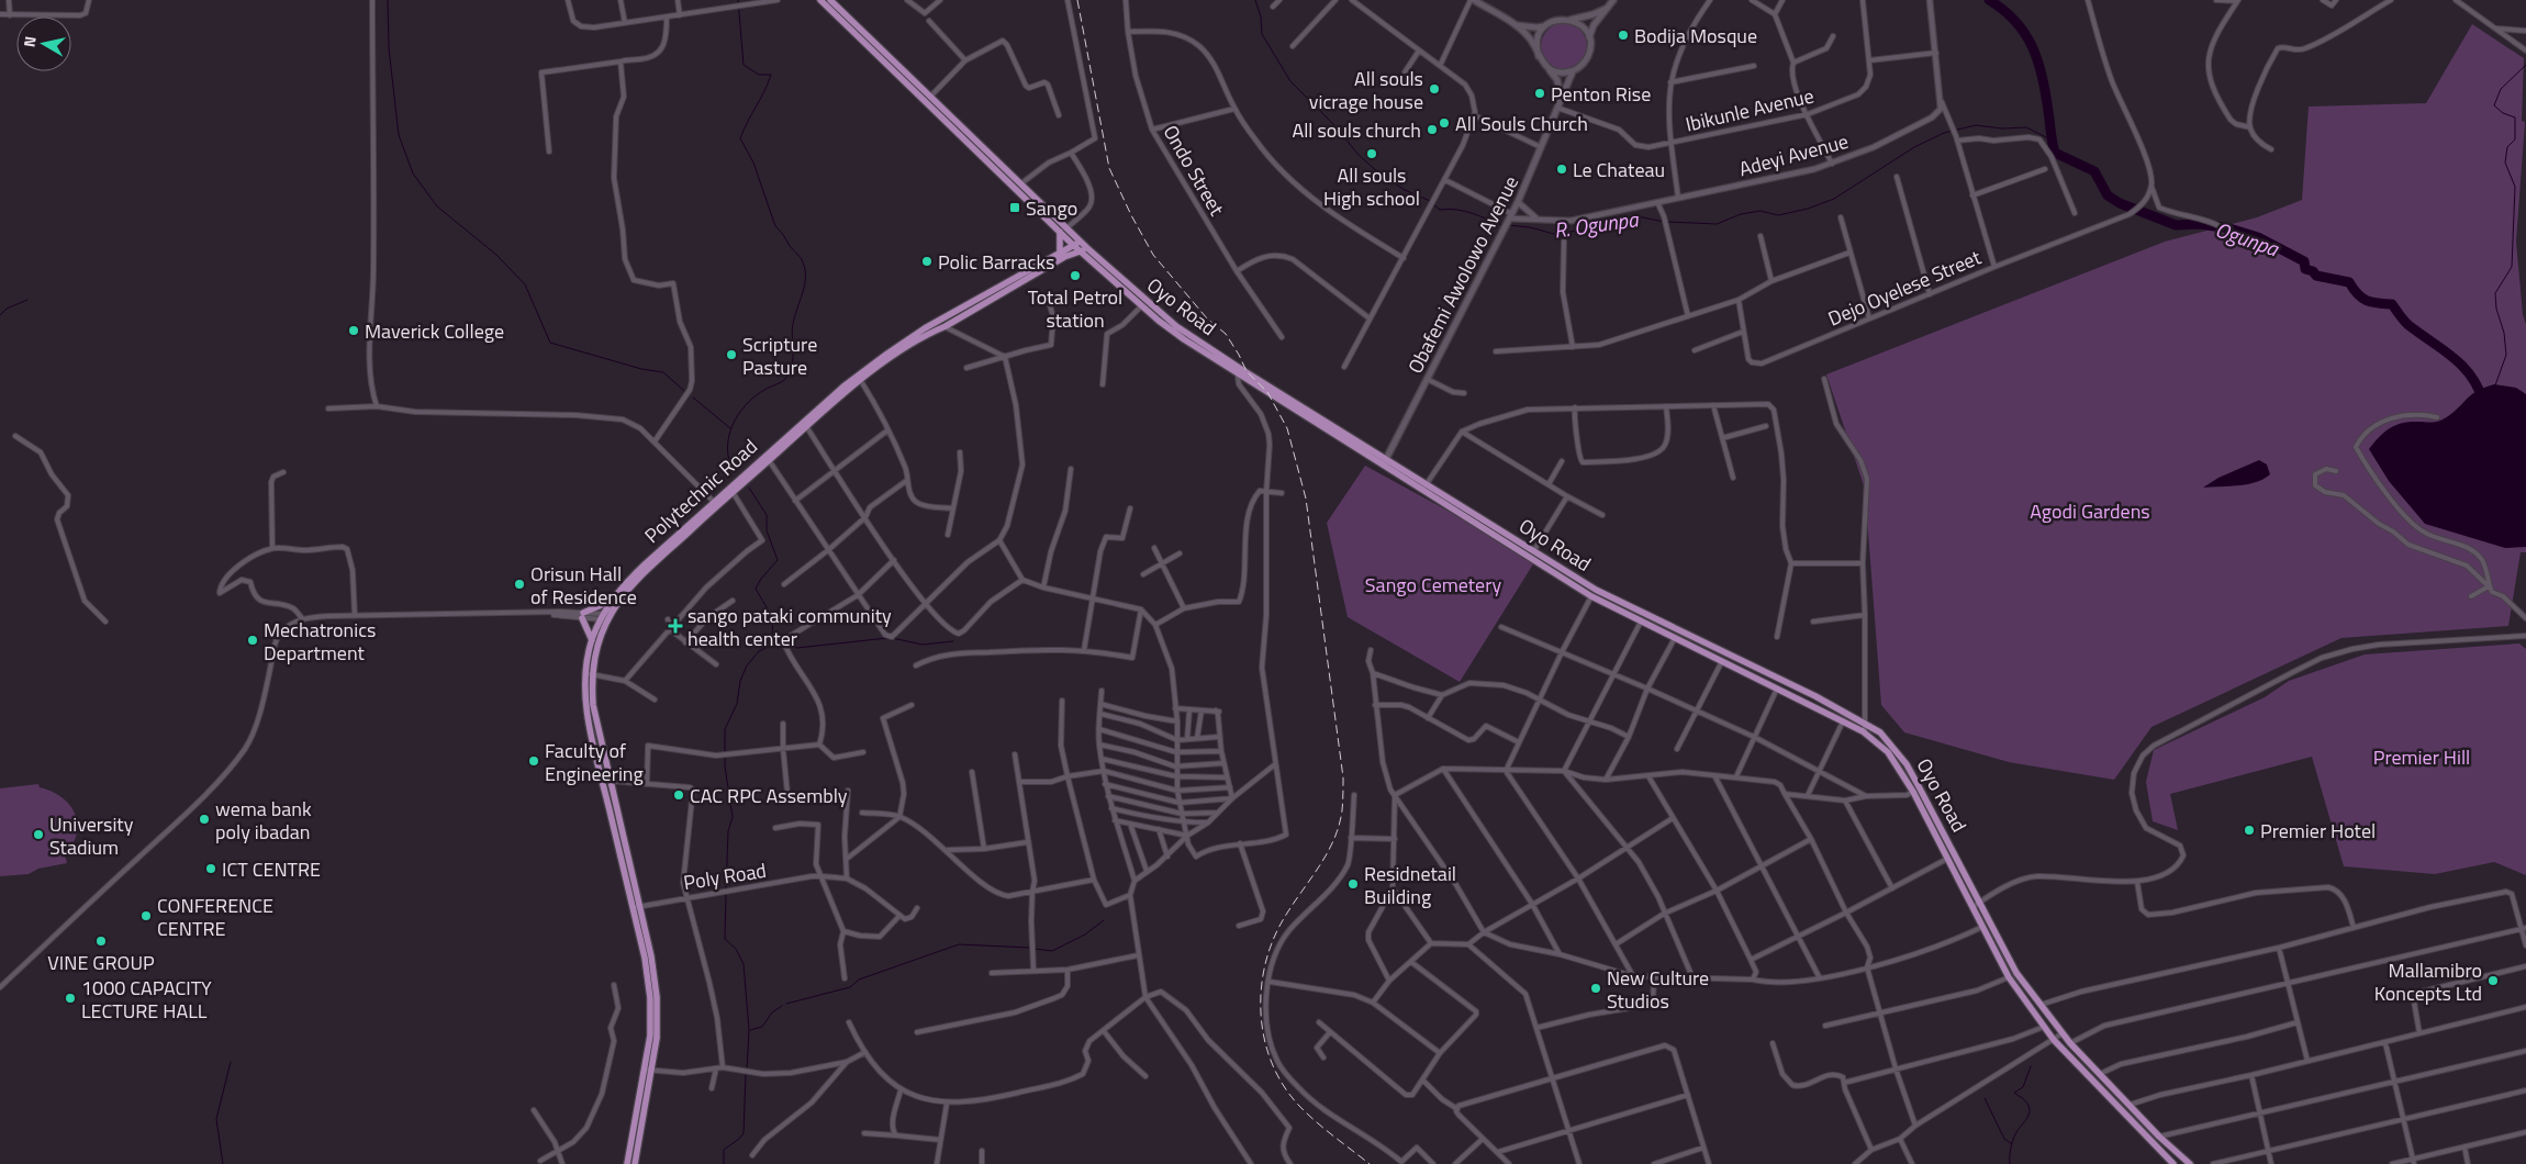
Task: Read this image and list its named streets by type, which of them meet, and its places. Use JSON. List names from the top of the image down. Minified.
{"streets":{"main road":["Obafemi Awolowo Avenue","Oyo Road","Polytechnic Road"],"street":["Ibikunle Avenue","Adeyi Avenue","Ondo Street","Dejo Oyelese Street","Poly Road"]},"crossings":[["Ibikunle Avenue","Obafemi Awolowo Avenue"],["Adeyi Avenue","Obafemi Awolowo Avenue"],["Obafemi Awolowo Avenue","Oyo Road"],["Oyo Road","Polytechnic Road"],["Polytechnic Road","Poly Road"]],"water":["R. Ogunpa","Ogunpa"],"parks":["Agodi Gardens","Sango Cemetery","Premier Hill"],"places":{"other":["Bodija Mosque","All souls vicrage house","Penton Rise","All Souls Church","All souls church","All souls High school","Le Chateau","Polic Barracks","Total Petrol station","Maverick College","Scripture Pasture","Orisun Hall of Residence","Mechatronics Department","Faculty of Engineering","CAC RPC Assembly","wema bank poly ibadan","Premier Hotel","University Stadium","ICT CENTRE","Residnetail Building","CONFERENCE CENTRE","VINE GROUP","Mallamibro Koncepts Ltd","New Culture Studios","1000 CAPACITY LECTURE HALL"],"transit":["Sango"],"health":["sango pataki community health center"]},"north":"left"}
